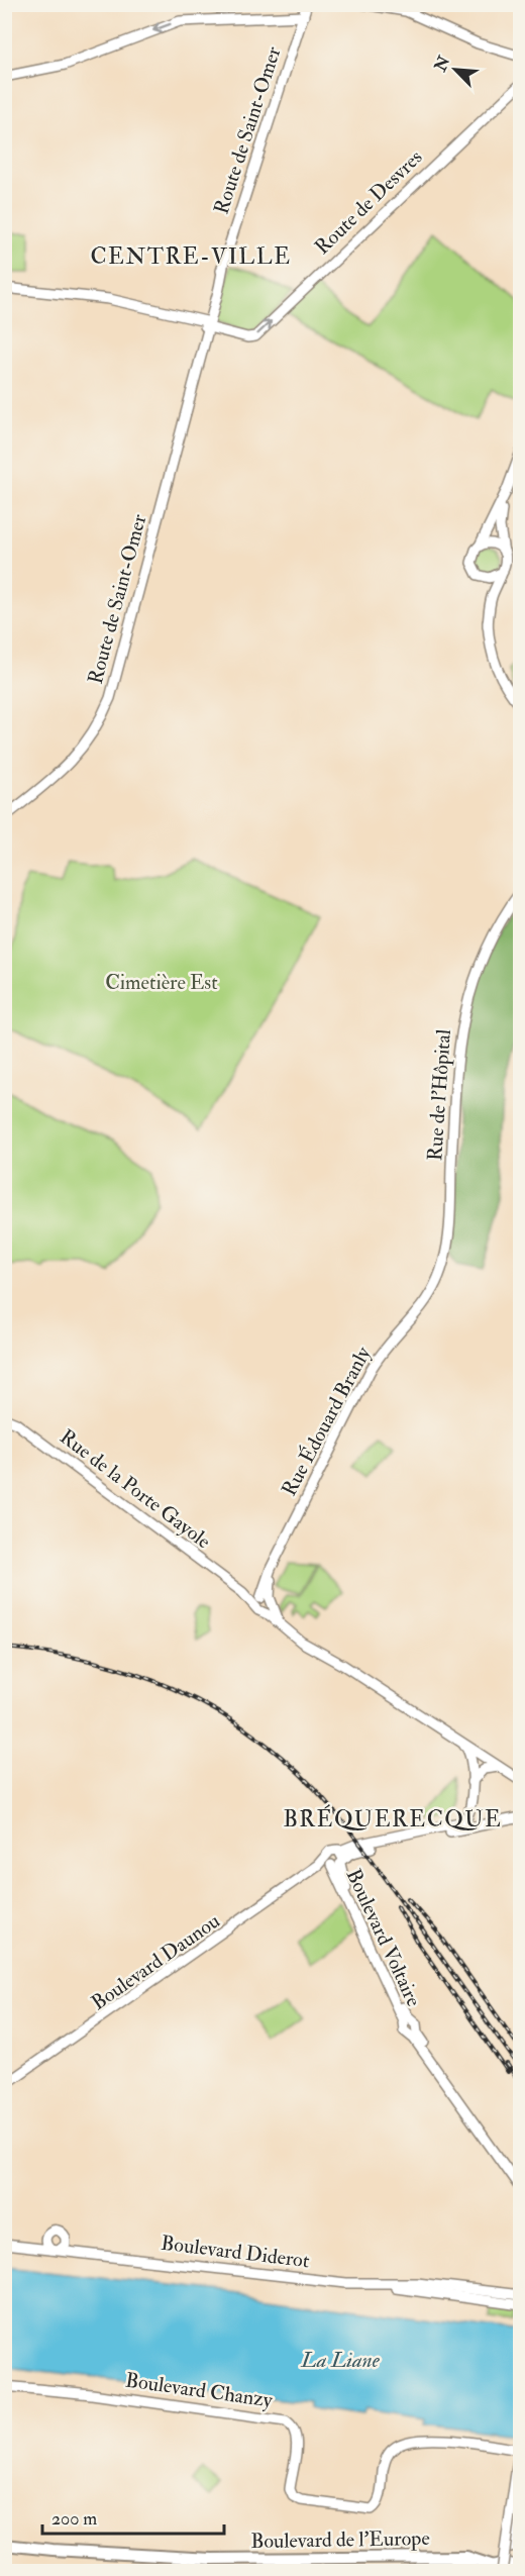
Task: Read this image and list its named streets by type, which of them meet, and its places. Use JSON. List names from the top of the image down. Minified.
{"streets":{"main road":["Boulevard de l'Europe"],"street":["Route de Saint-Omer","Route de Desvres","Rue de l'Hôpital","Rue Édouard Branly","Rue de la Porte Gayole","Boulevard Voltaire","Boulevard Daunou","Boulevard Diderot","Boulevard Chanzy"]},"crossings":[["Route de Saint-Omer","Route de Desvres"],["Rue de l'Hôpital","Rue Édouard Branly"],["Rue Édouard Branly","Rue de la Porte Gayole"],["Boulevard Voltaire","Boulevard Daunou"]],"one_way":["Route de Desvres"],"districts":["CENTRE-VILLE","BRÉQUERECQUE"],"water":["La Liane"],"parks":["Cimetière Est"],"scale_bar":"200 m","north":"top left"}
